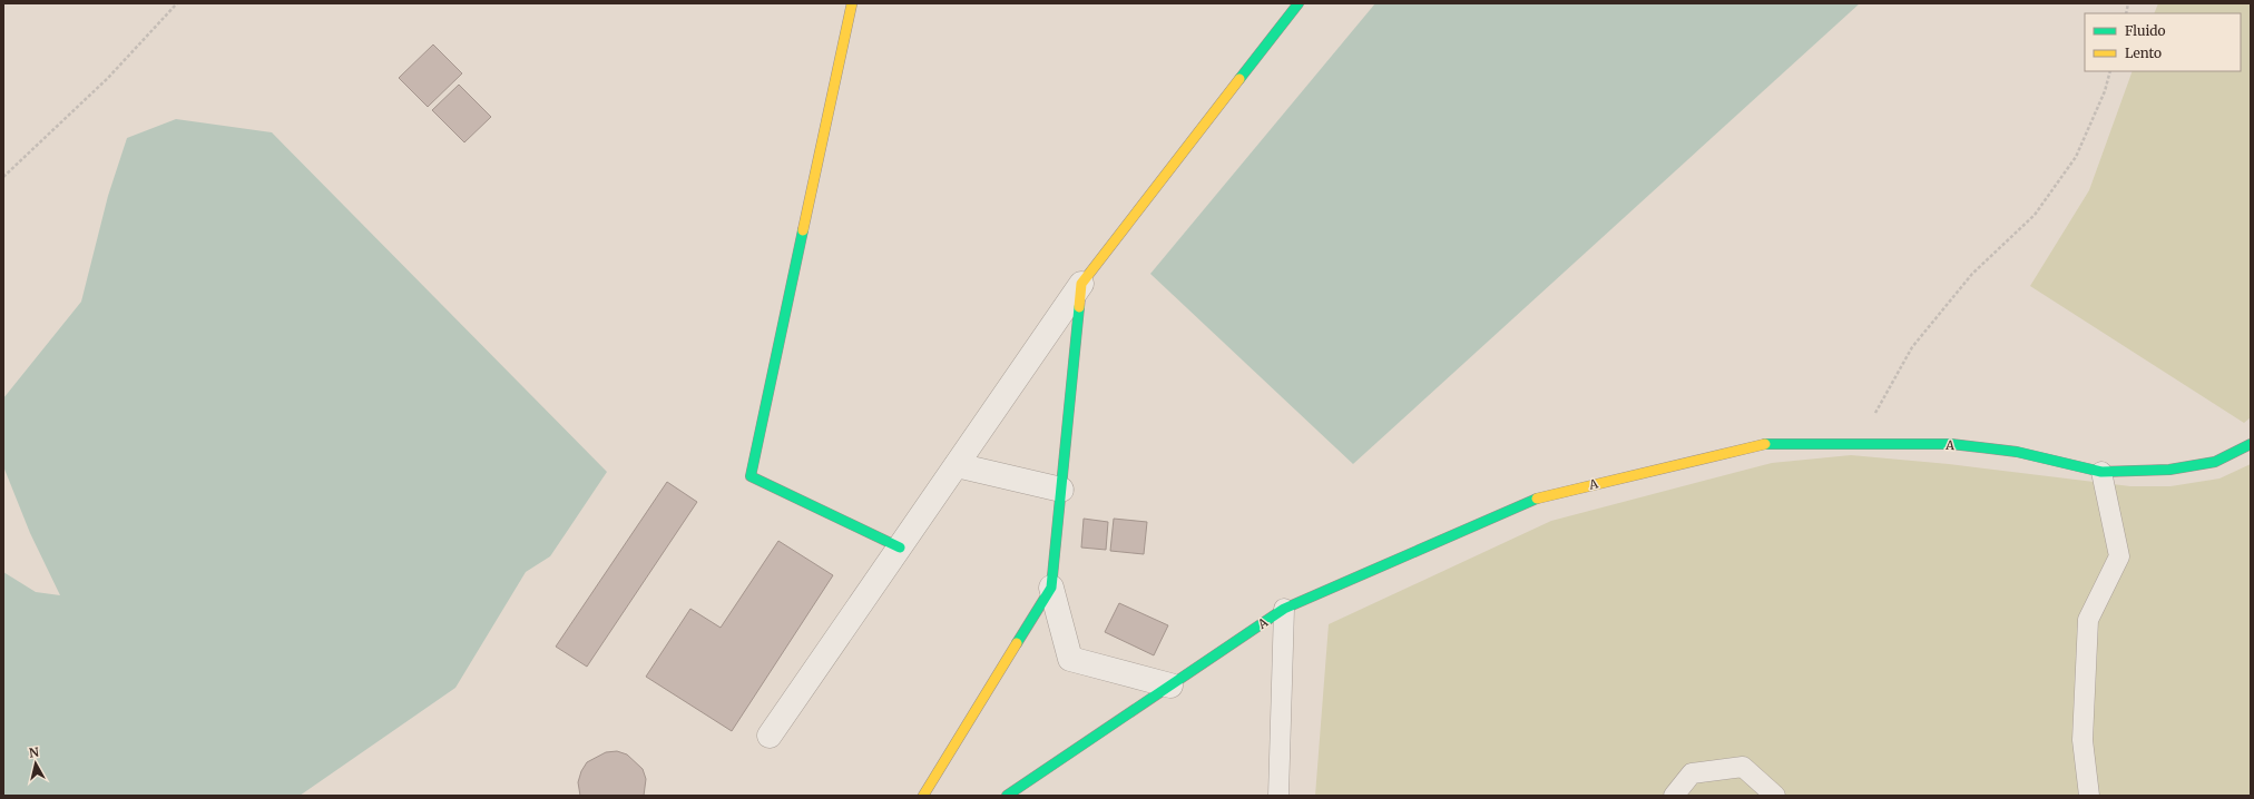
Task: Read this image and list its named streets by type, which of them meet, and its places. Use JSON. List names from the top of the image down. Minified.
{"streets":{"street":["A"]},"legend":["Fluido","Lento"],"north":"top"}
